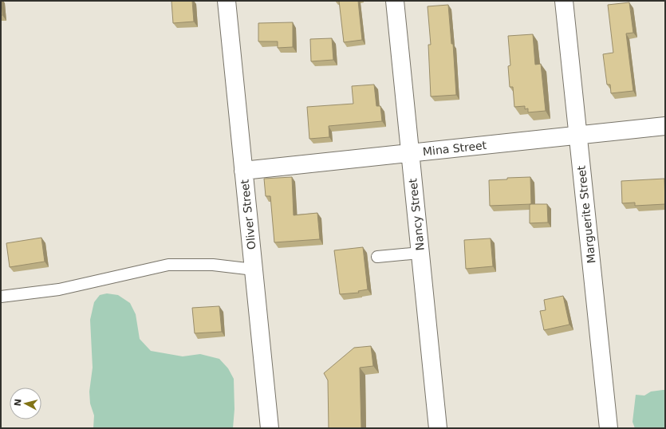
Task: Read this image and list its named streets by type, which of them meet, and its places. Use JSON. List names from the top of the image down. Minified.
{"streets":{"street":["Mina Street","Oliver Street","Nancy Street","Marguerite Street"]},"crossings":[["Mina Street","Oliver Street"],["Mina Street","Nancy Street"],["Mina Street","Marguerite Street"]],"north":"left"}
